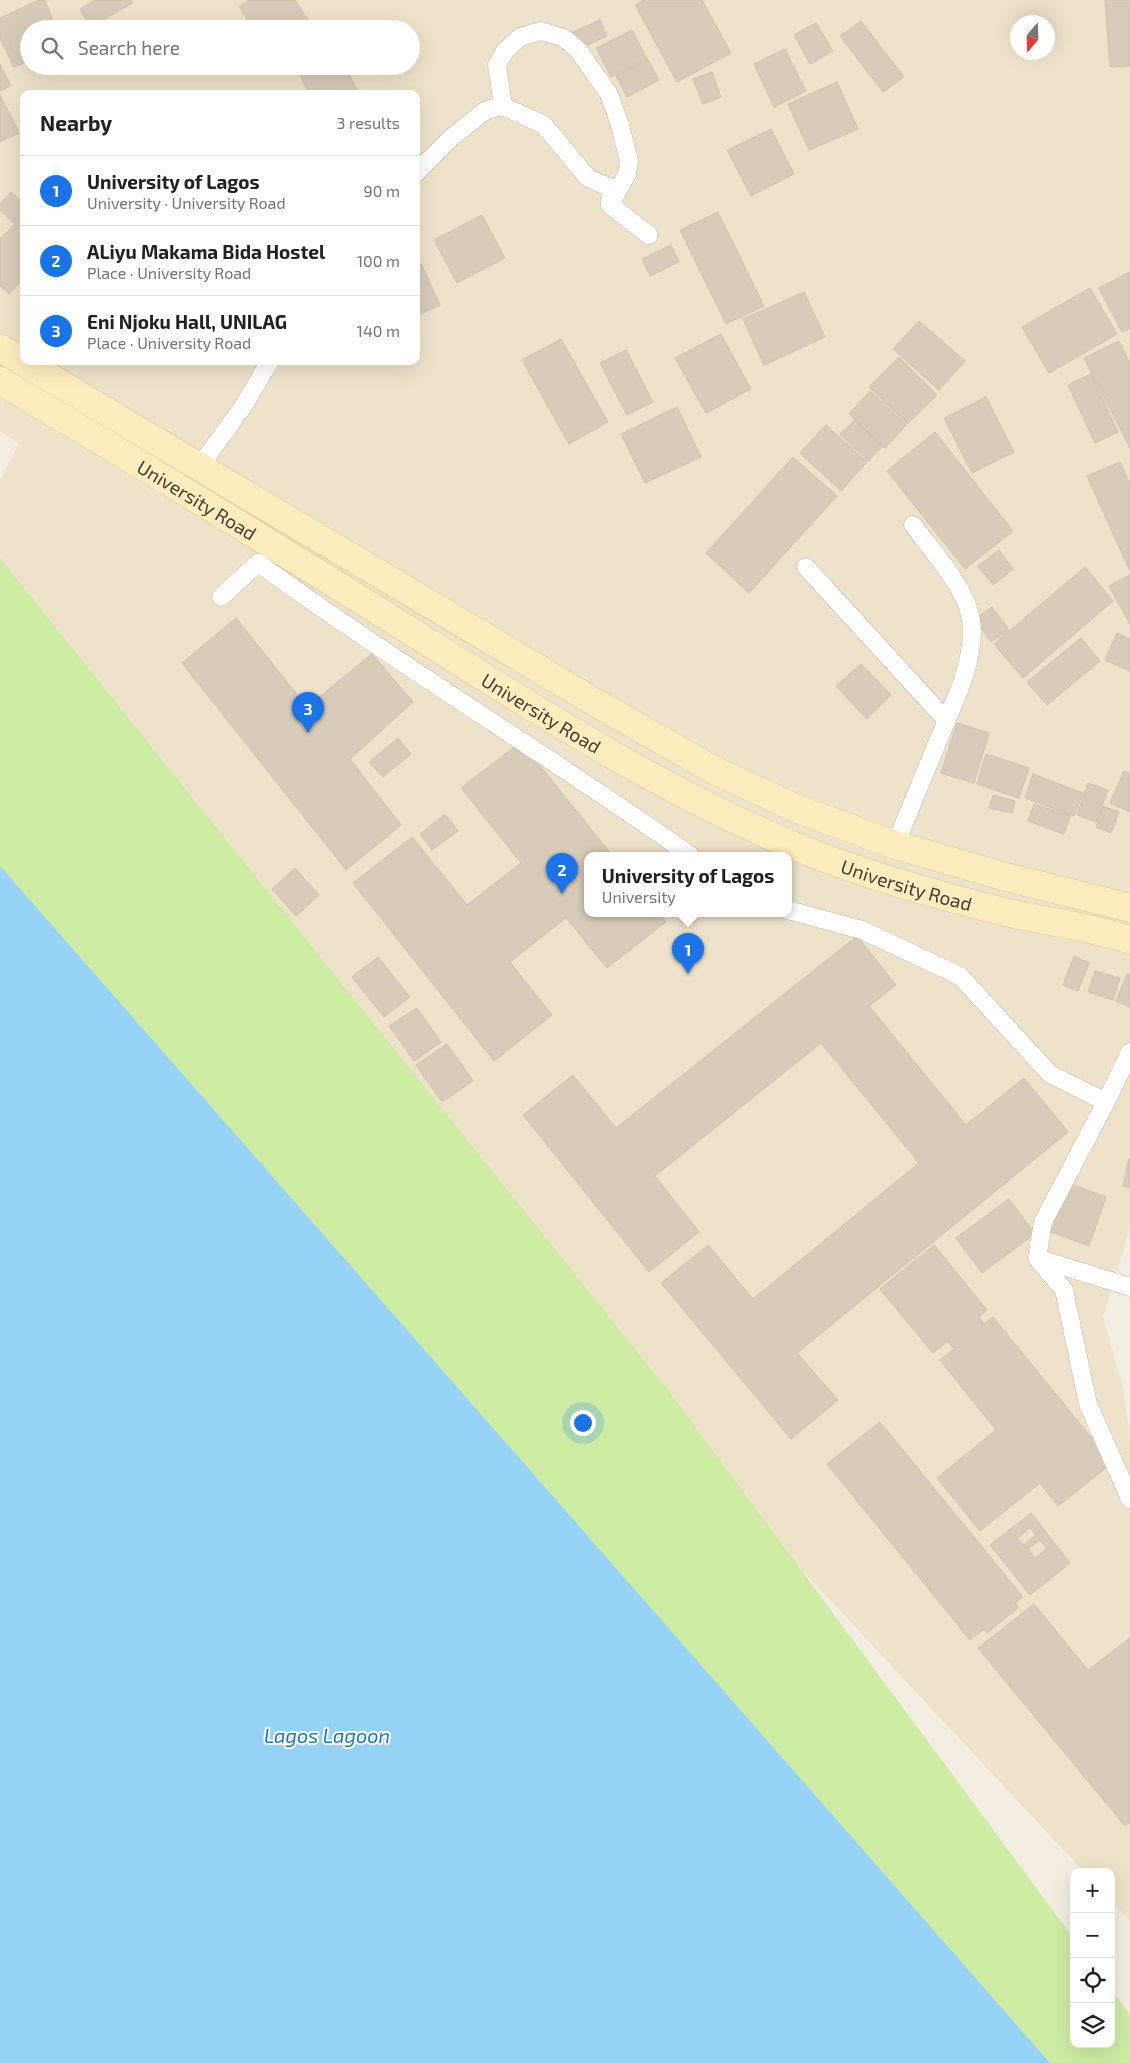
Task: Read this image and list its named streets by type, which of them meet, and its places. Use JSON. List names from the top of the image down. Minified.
{"streets":{"main road":["University Road"]},"water":["Lagos Lagoon"],"north":"bottom","page":{"search":"Search here","heading":["Nearby","3 results"],"list":[{"mark":"1","name":"University of Lagos","note":"University · University Road","value":"90 m"},{"mark":"2","name":"ALiyu Makama Bida Hostel","note":"Place · University Road","value":"100 m"},{"mark":"3","name":"Eni Njoku Hall, UNILAG","note":"Place · University Road","value":"140 m"}],"pins":["3","2","1"],"popup":["University of Lagos","University"],"map_buttons":["+","−"]}}
